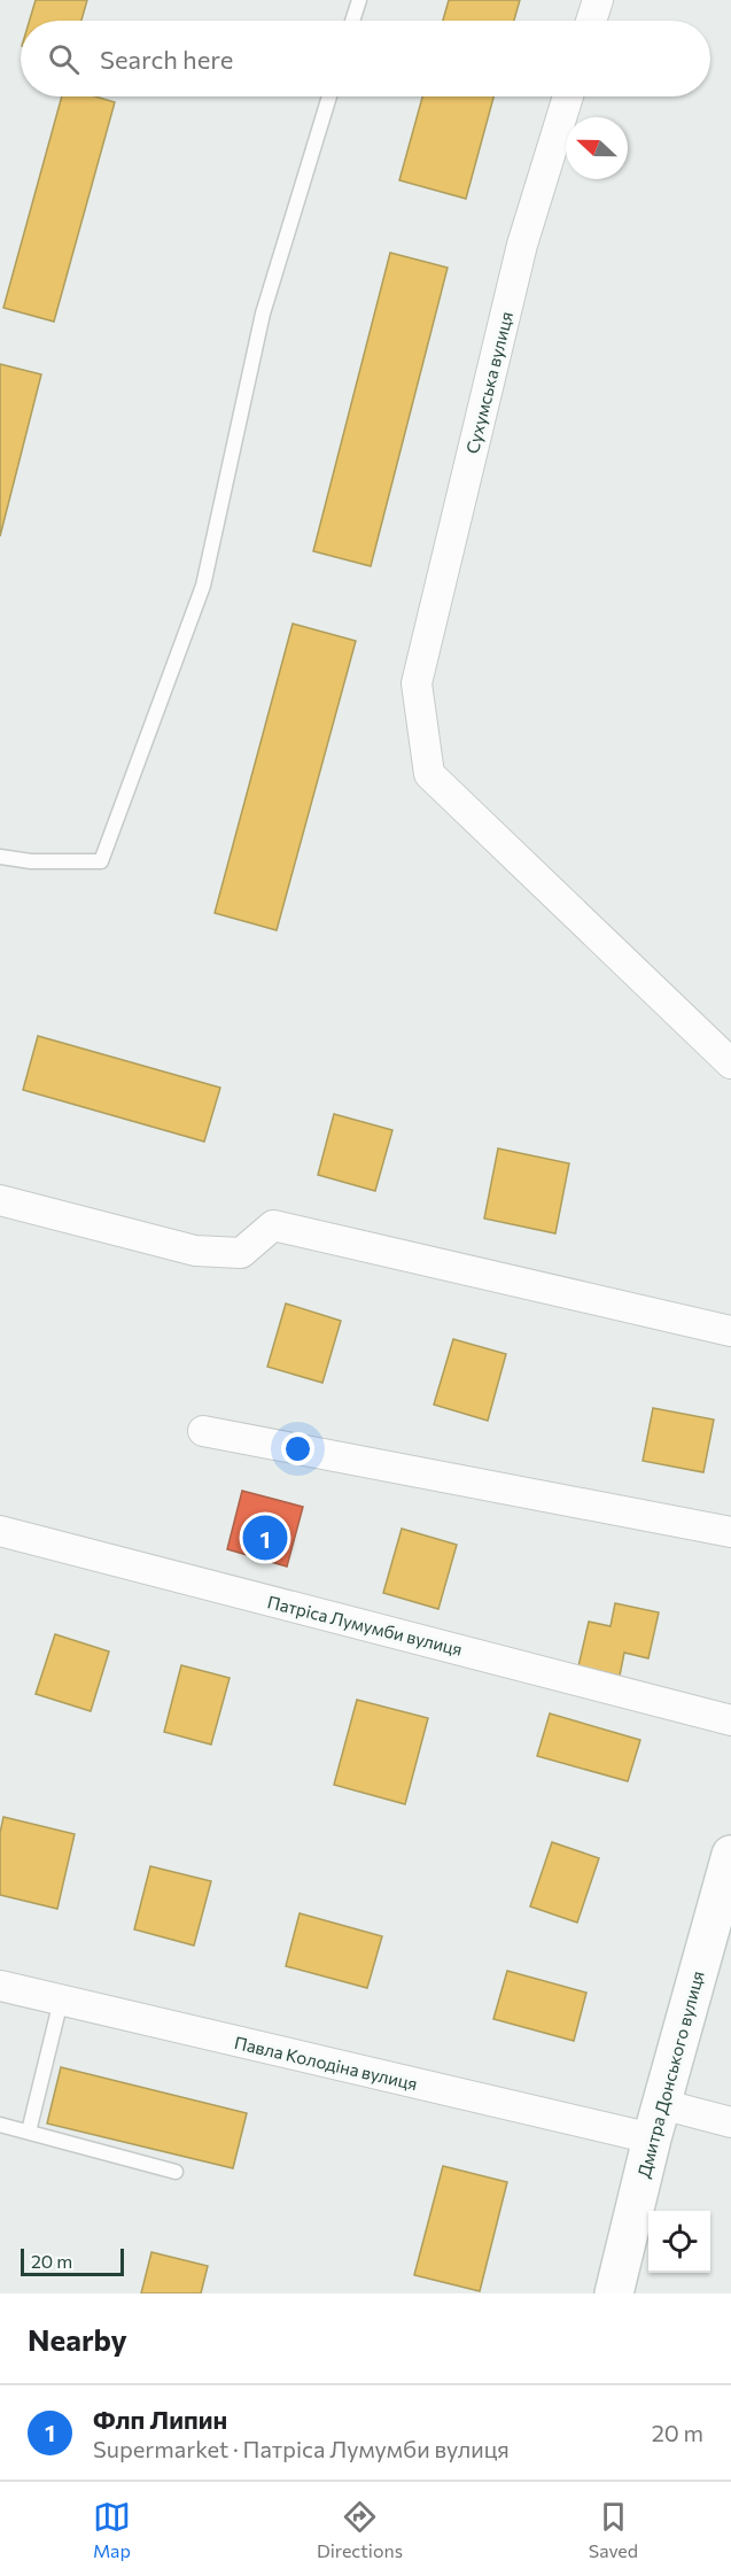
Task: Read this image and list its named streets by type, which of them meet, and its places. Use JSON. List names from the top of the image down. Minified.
{"streets":{"street":["Сухумська вулиця","Патріса Лумумби вулиця","Павла Колодіна вулиця","Дмитра Донського вулиця"]},"crossings":[["Павла Колодіна вулиця","Дмитра Донського вулиця"]],"scale_bar":"20 m","north":"left","page":{"search":"Search here","pins":"1","scale":"20 m","heading":"Nearby","list":[{"mark":"1","name":"Флп Липин","note":"Supermarket · Патріса Лумумби вулиця","value":"20 m"}],"nav":["Map","Directions","Saved"]}}
